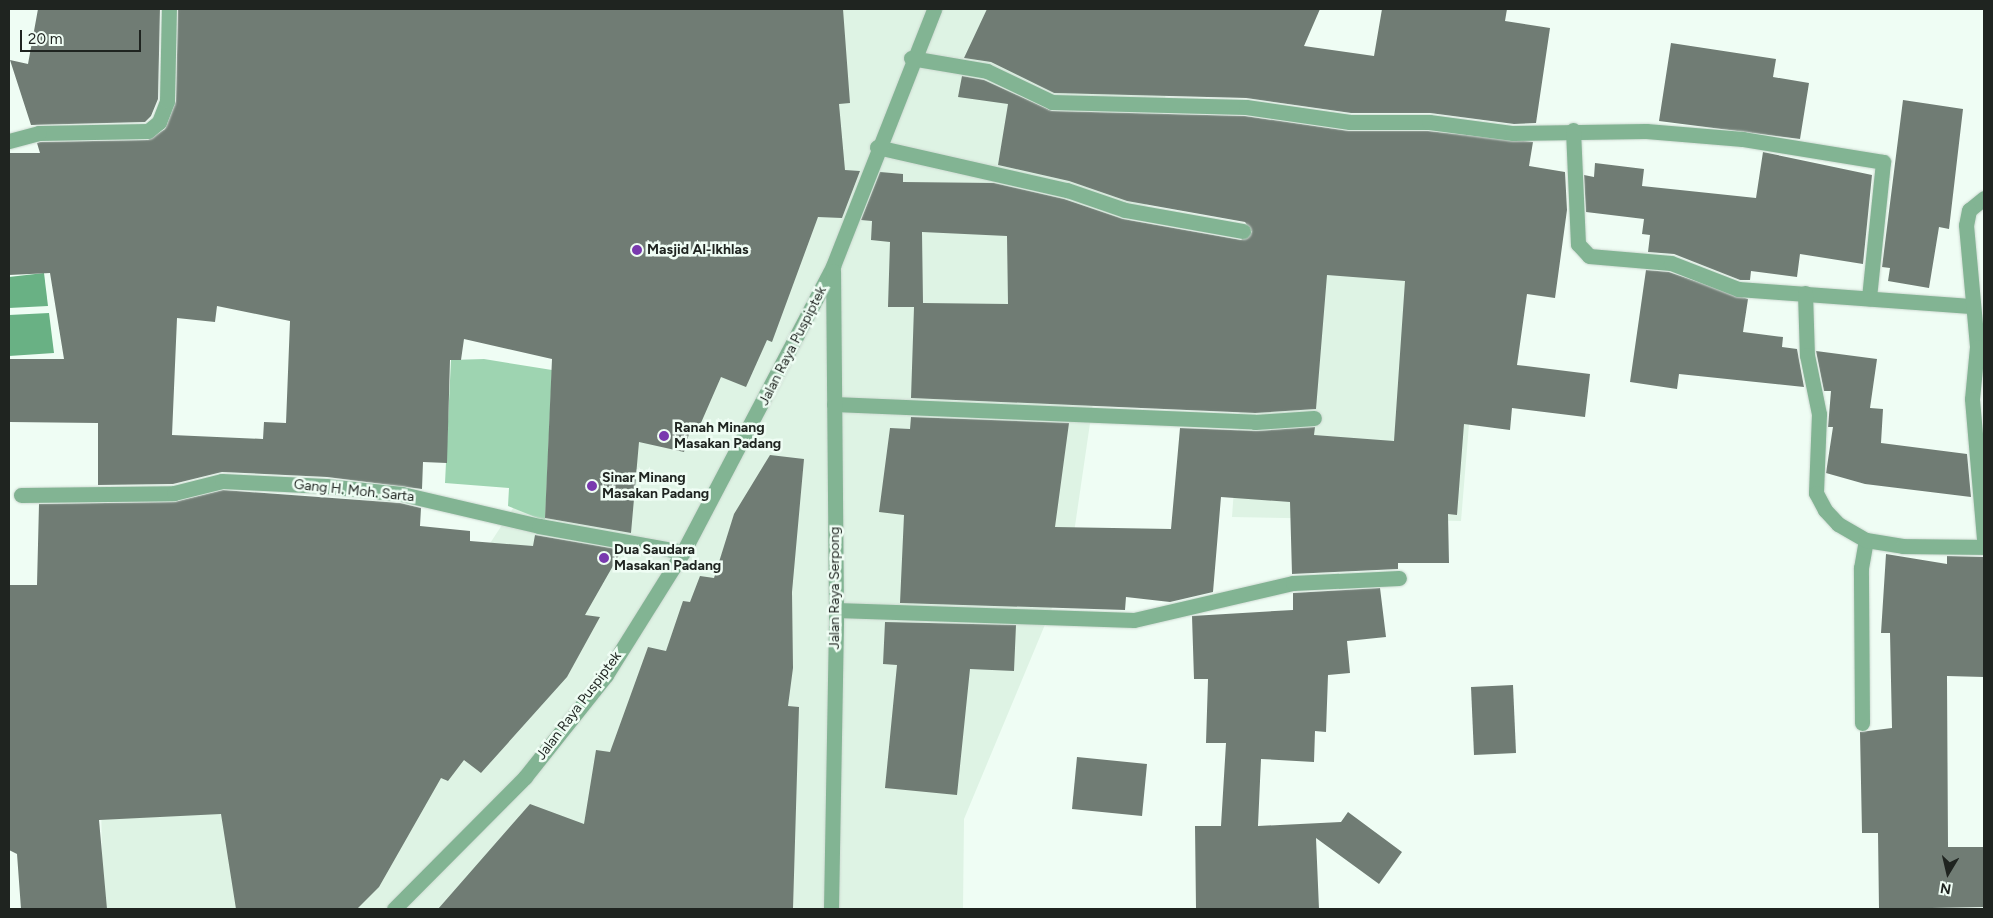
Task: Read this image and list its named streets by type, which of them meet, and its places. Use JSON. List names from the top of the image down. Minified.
{"streets":{"street":["Jalan Raya Puspiptek","Gang H. Moh. Sarta","Jalan Raya Serpong"]},"crossings":[["Jalan Raya Puspiptek","Gang H. Moh. Sarta"],["Jalan Raya Puspiptek","Jalan Raya Serpong"]],"places":["Masjid Al-Ikhlas","Ranah Minang Masakan Padang","Sinar Minang Masakan Padang","Dua Saudara Masakan Padang"],"scale_bar":"20 m","north":"bottom"}
